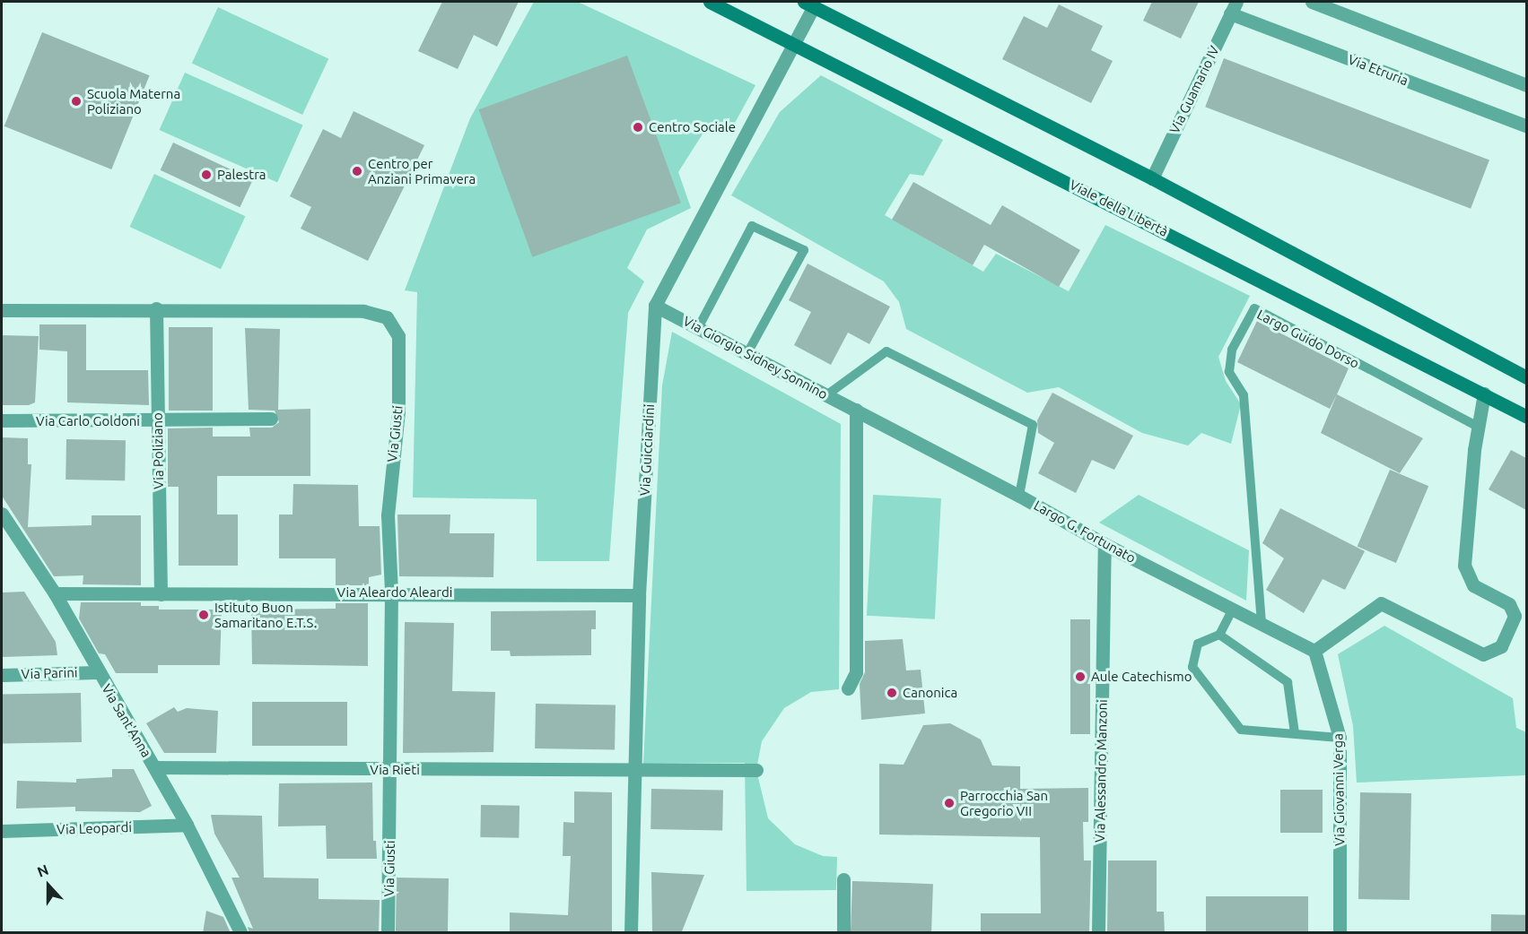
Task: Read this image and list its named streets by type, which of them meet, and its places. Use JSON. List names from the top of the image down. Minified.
{"streets":{"street":["Via Etruria","Via Guamario IV","Viale della Libertà","Via Giorgio Sidney Sonnino","Via Carlo Goldoni","Via Giusti","Via Guicciardini","Via Poliziano","Largo G. Fortunato","Via Aleardo Aleardi","Via Parini","Via Sant'Anna","Via Rieti","Via Alessandro Manzoni","Via Giovanni Verga","Via Leopardi"],"lane":["Largo Guido Dorso"]},"crossings":[["Via Etruria","Via Guamario IV"],["Viale della Libertà","Via Guicciardini"],["Largo Guido Dorso","Largo G. Fortunato"],["Via Giorgio Sidney Sonnino","Via Guicciardini"],["Via Giorgio Sidney Sonnino","Largo G. Fortunato"],["Via Carlo Goldoni","Via Poliziano"],["Via Giusti","Via Poliziano"],["Via Giusti","Via Aleardo Aleardi"],["Via Giusti","Via Rieti"],["Via Guicciardini","Via Aleardo Aleardi"],["Via Guicciardini","Via Rieti"],["Via Poliziano","Via Aleardo Aleardi"],["Largo G. Fortunato","Via Alessandro Manzoni"],["Largo G. Fortunato","Via Giovanni Verga"],["Via Aleardo Aleardi","Via Sant'Anna"],["Via Parini","Via Sant'Anna"],["Via Sant'Anna","Via Rieti"],["Via Sant'Anna","Via Leopardi"]],"places":["Scuola Materna Poliziano","Centro Sociale","Centro per Anziani Primavera","Palestra","Istituto Buon Samaritano E.T.S.","Aule Catechismo","Canonica","Parrocchia San Gregorio VII"],"north":"top"}
